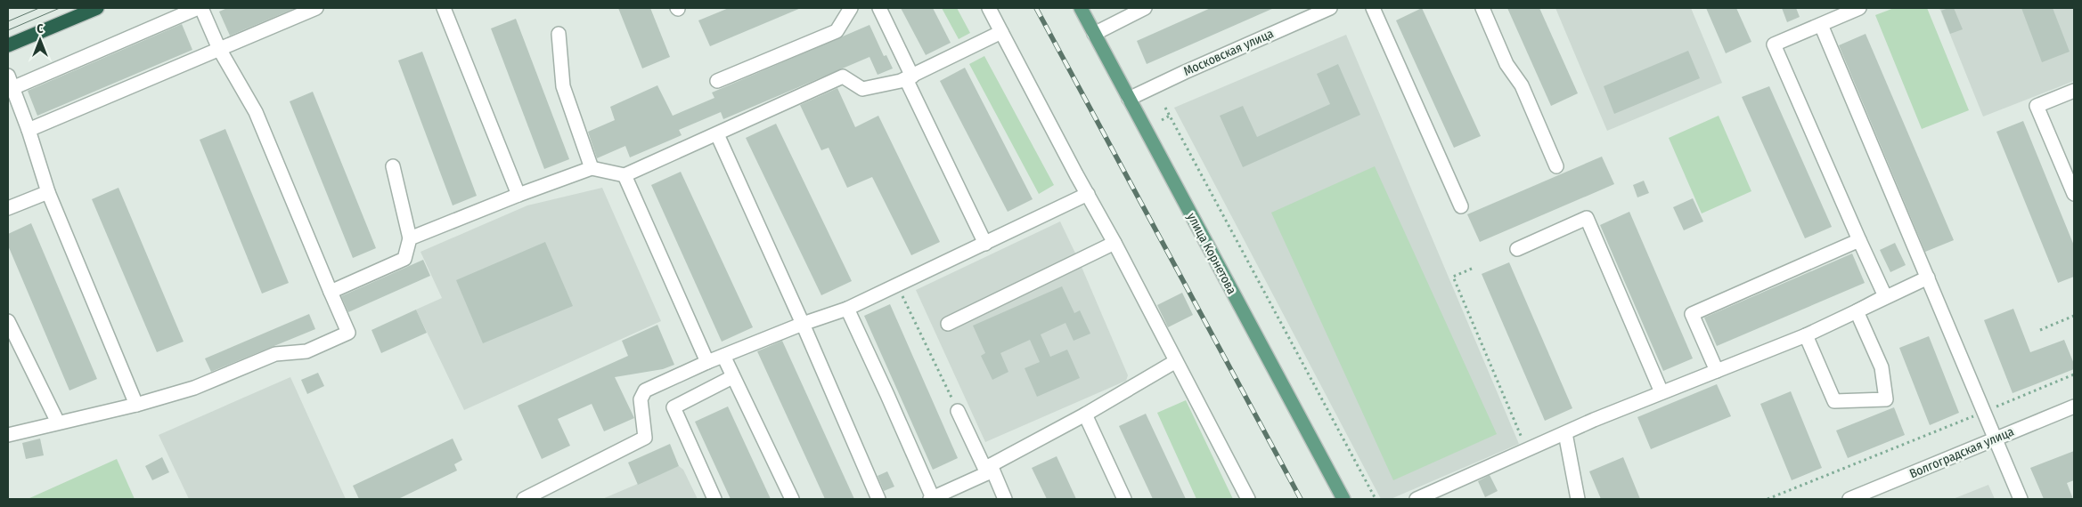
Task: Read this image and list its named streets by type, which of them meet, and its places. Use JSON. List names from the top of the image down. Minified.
{"streets":{"main road":["улица Корнетова"],"street":["Московская улица","Волгоградская улица"]},"crossings":[["Московская улица","улица Корнетова"]],"north":"top"}
